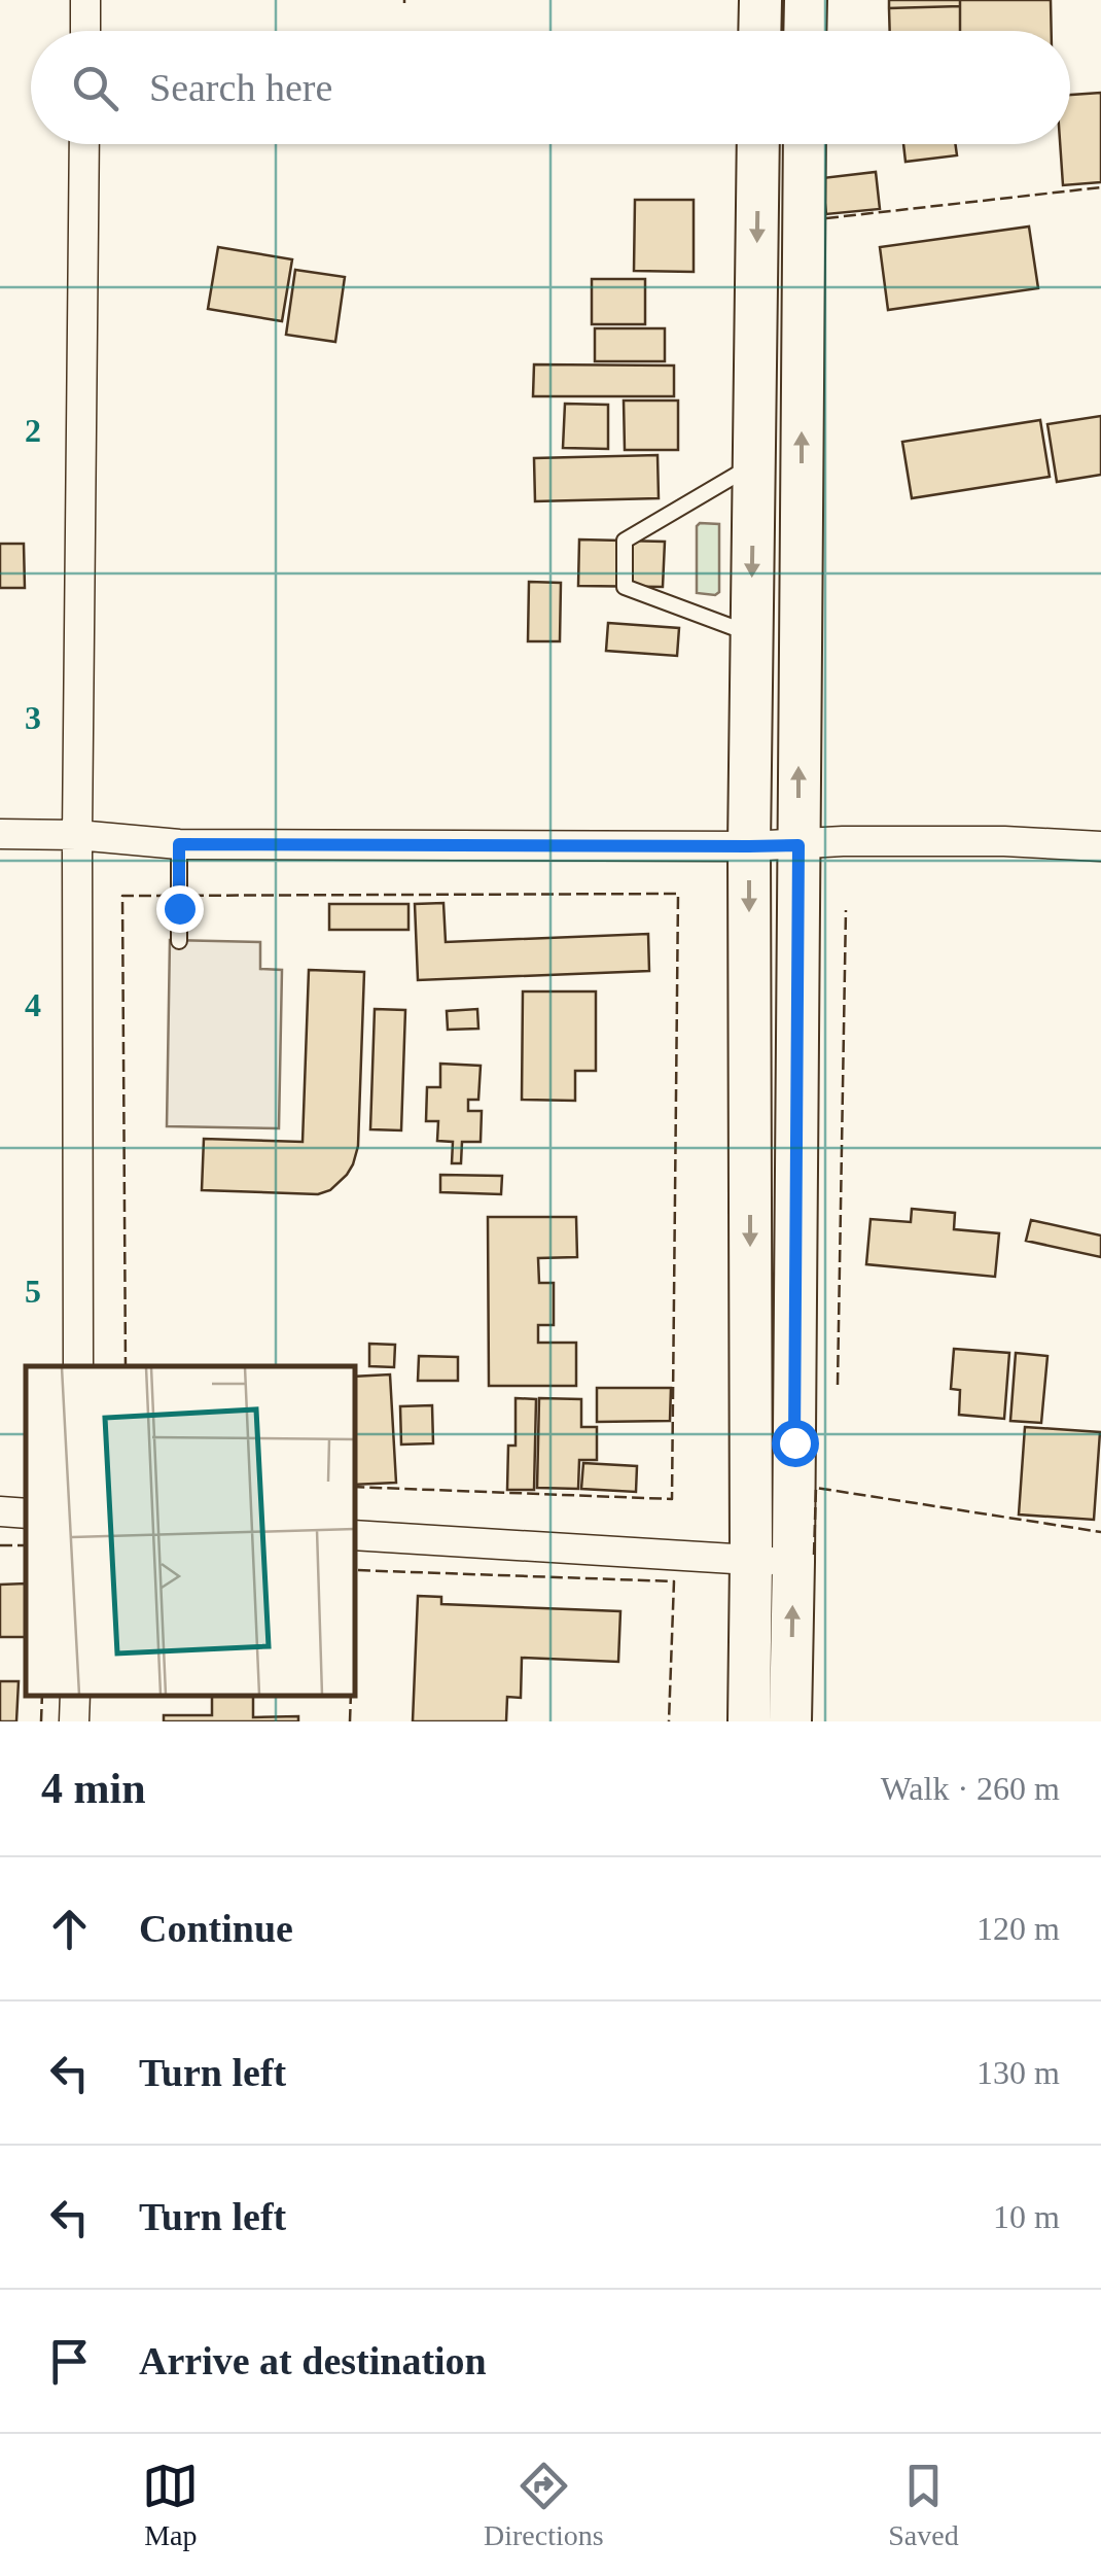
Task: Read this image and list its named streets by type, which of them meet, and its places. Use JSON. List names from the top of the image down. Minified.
{"page":{"search":"Search here","heading":["4 min","Walk · 260 m"],"list":[["Continue","120 m"],["Turn left","130 m"],["Turn left","10 m"],"Arrive at destination"],"nav":["Map","Directions","Saved"]},"grid":{"rows":["2","3","4","5"]}}
